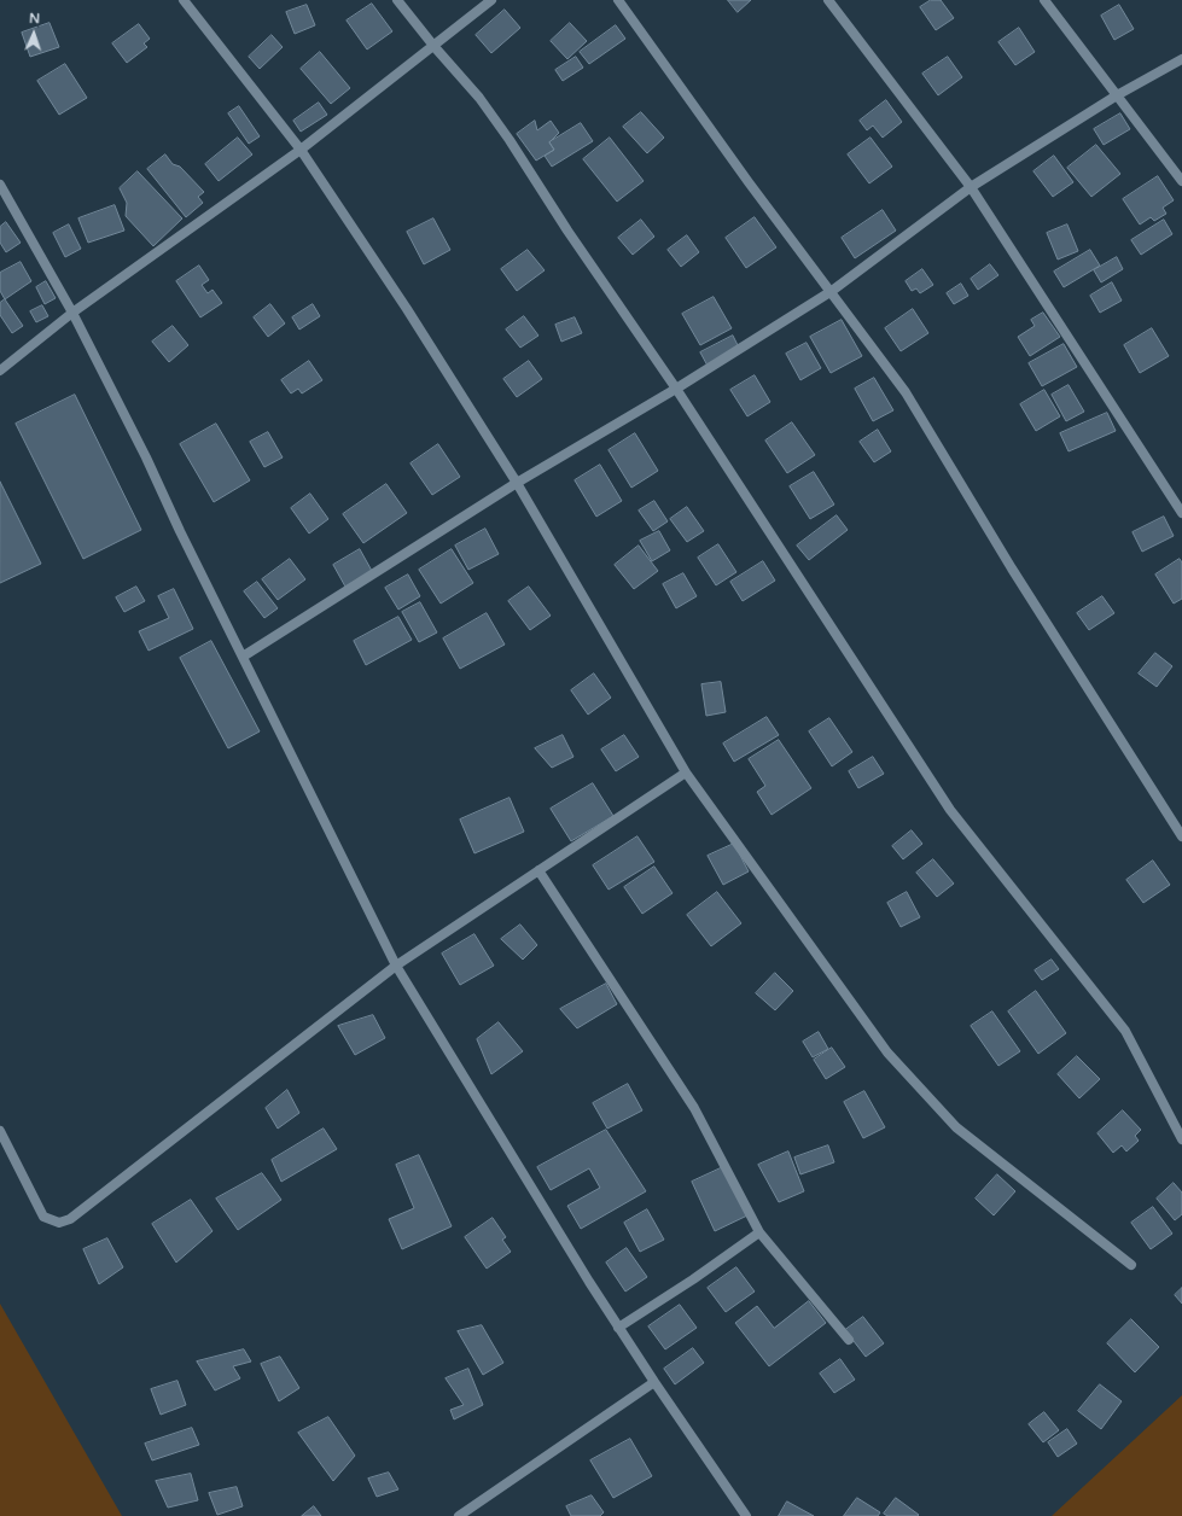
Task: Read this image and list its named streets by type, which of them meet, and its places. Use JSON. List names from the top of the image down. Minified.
{"north":"top"}
